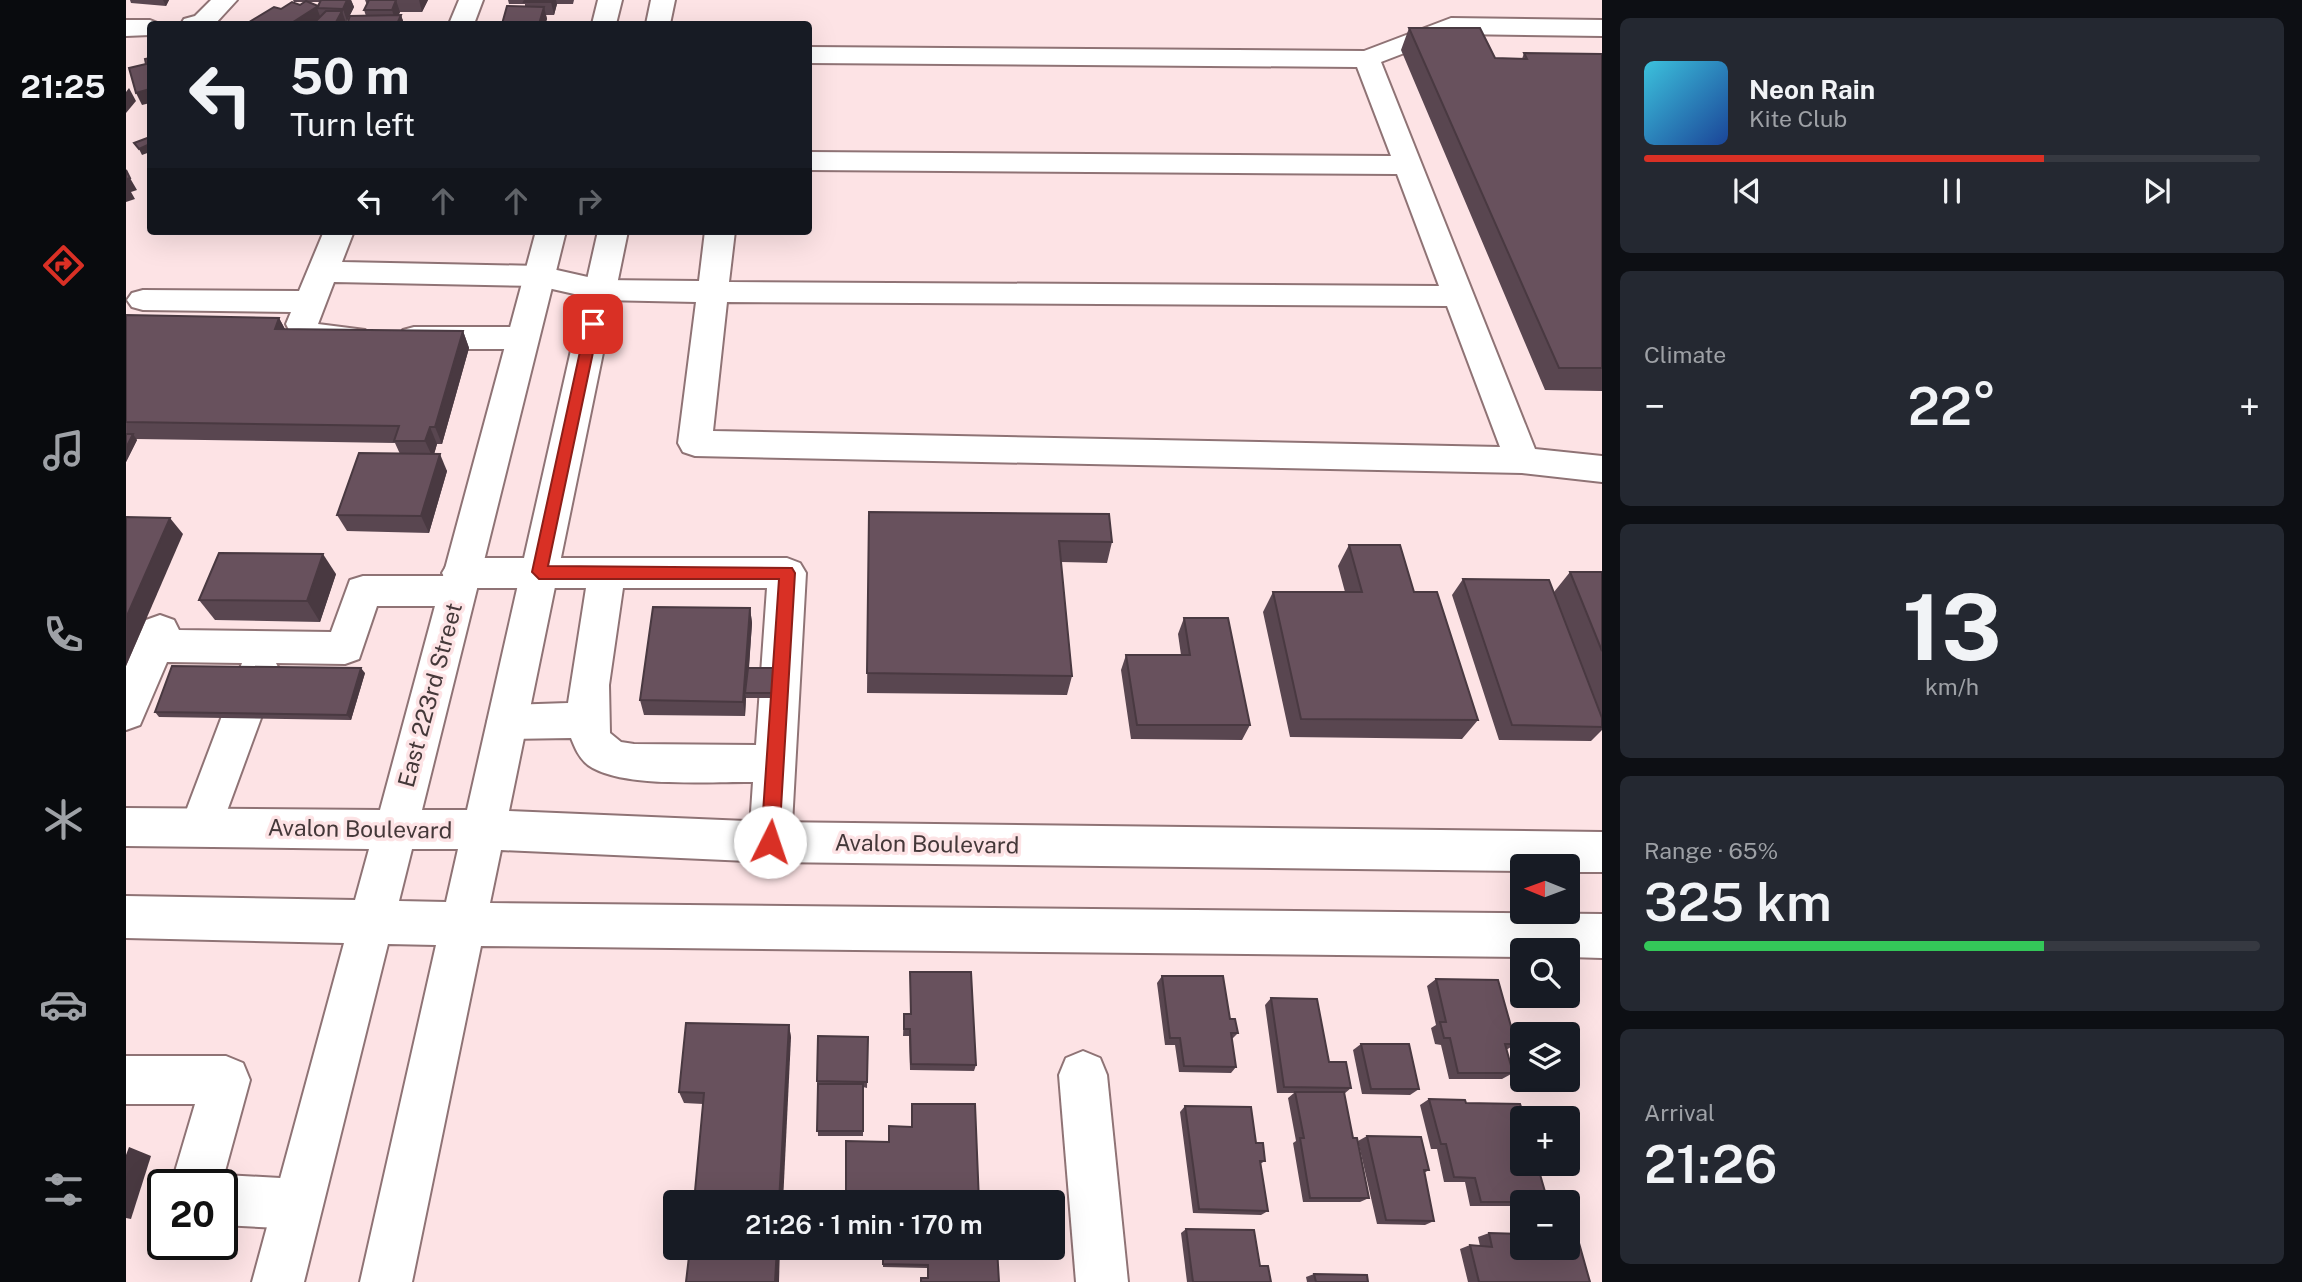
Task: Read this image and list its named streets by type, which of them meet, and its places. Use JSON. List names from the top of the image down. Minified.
{"streets":{"main road":["East 223rd Street","Avalon Boulevard"]},"crossings":[["East 223rd Street","Avalon Boulevard"]],"north":"left","page":{"tabs":"21:25","turn":["50 m","Turn left"],"song":["Neon Rain","Kite Club"],"tile":["Climate",["13","km/h"],["Range · 65%","325 km"],["Arrival","21:26"]],"heat":["−","22°","+"],"map_buttons":["+","−"],"limit":"20","trip":"21:26 · 1 min · 170 m"}}
